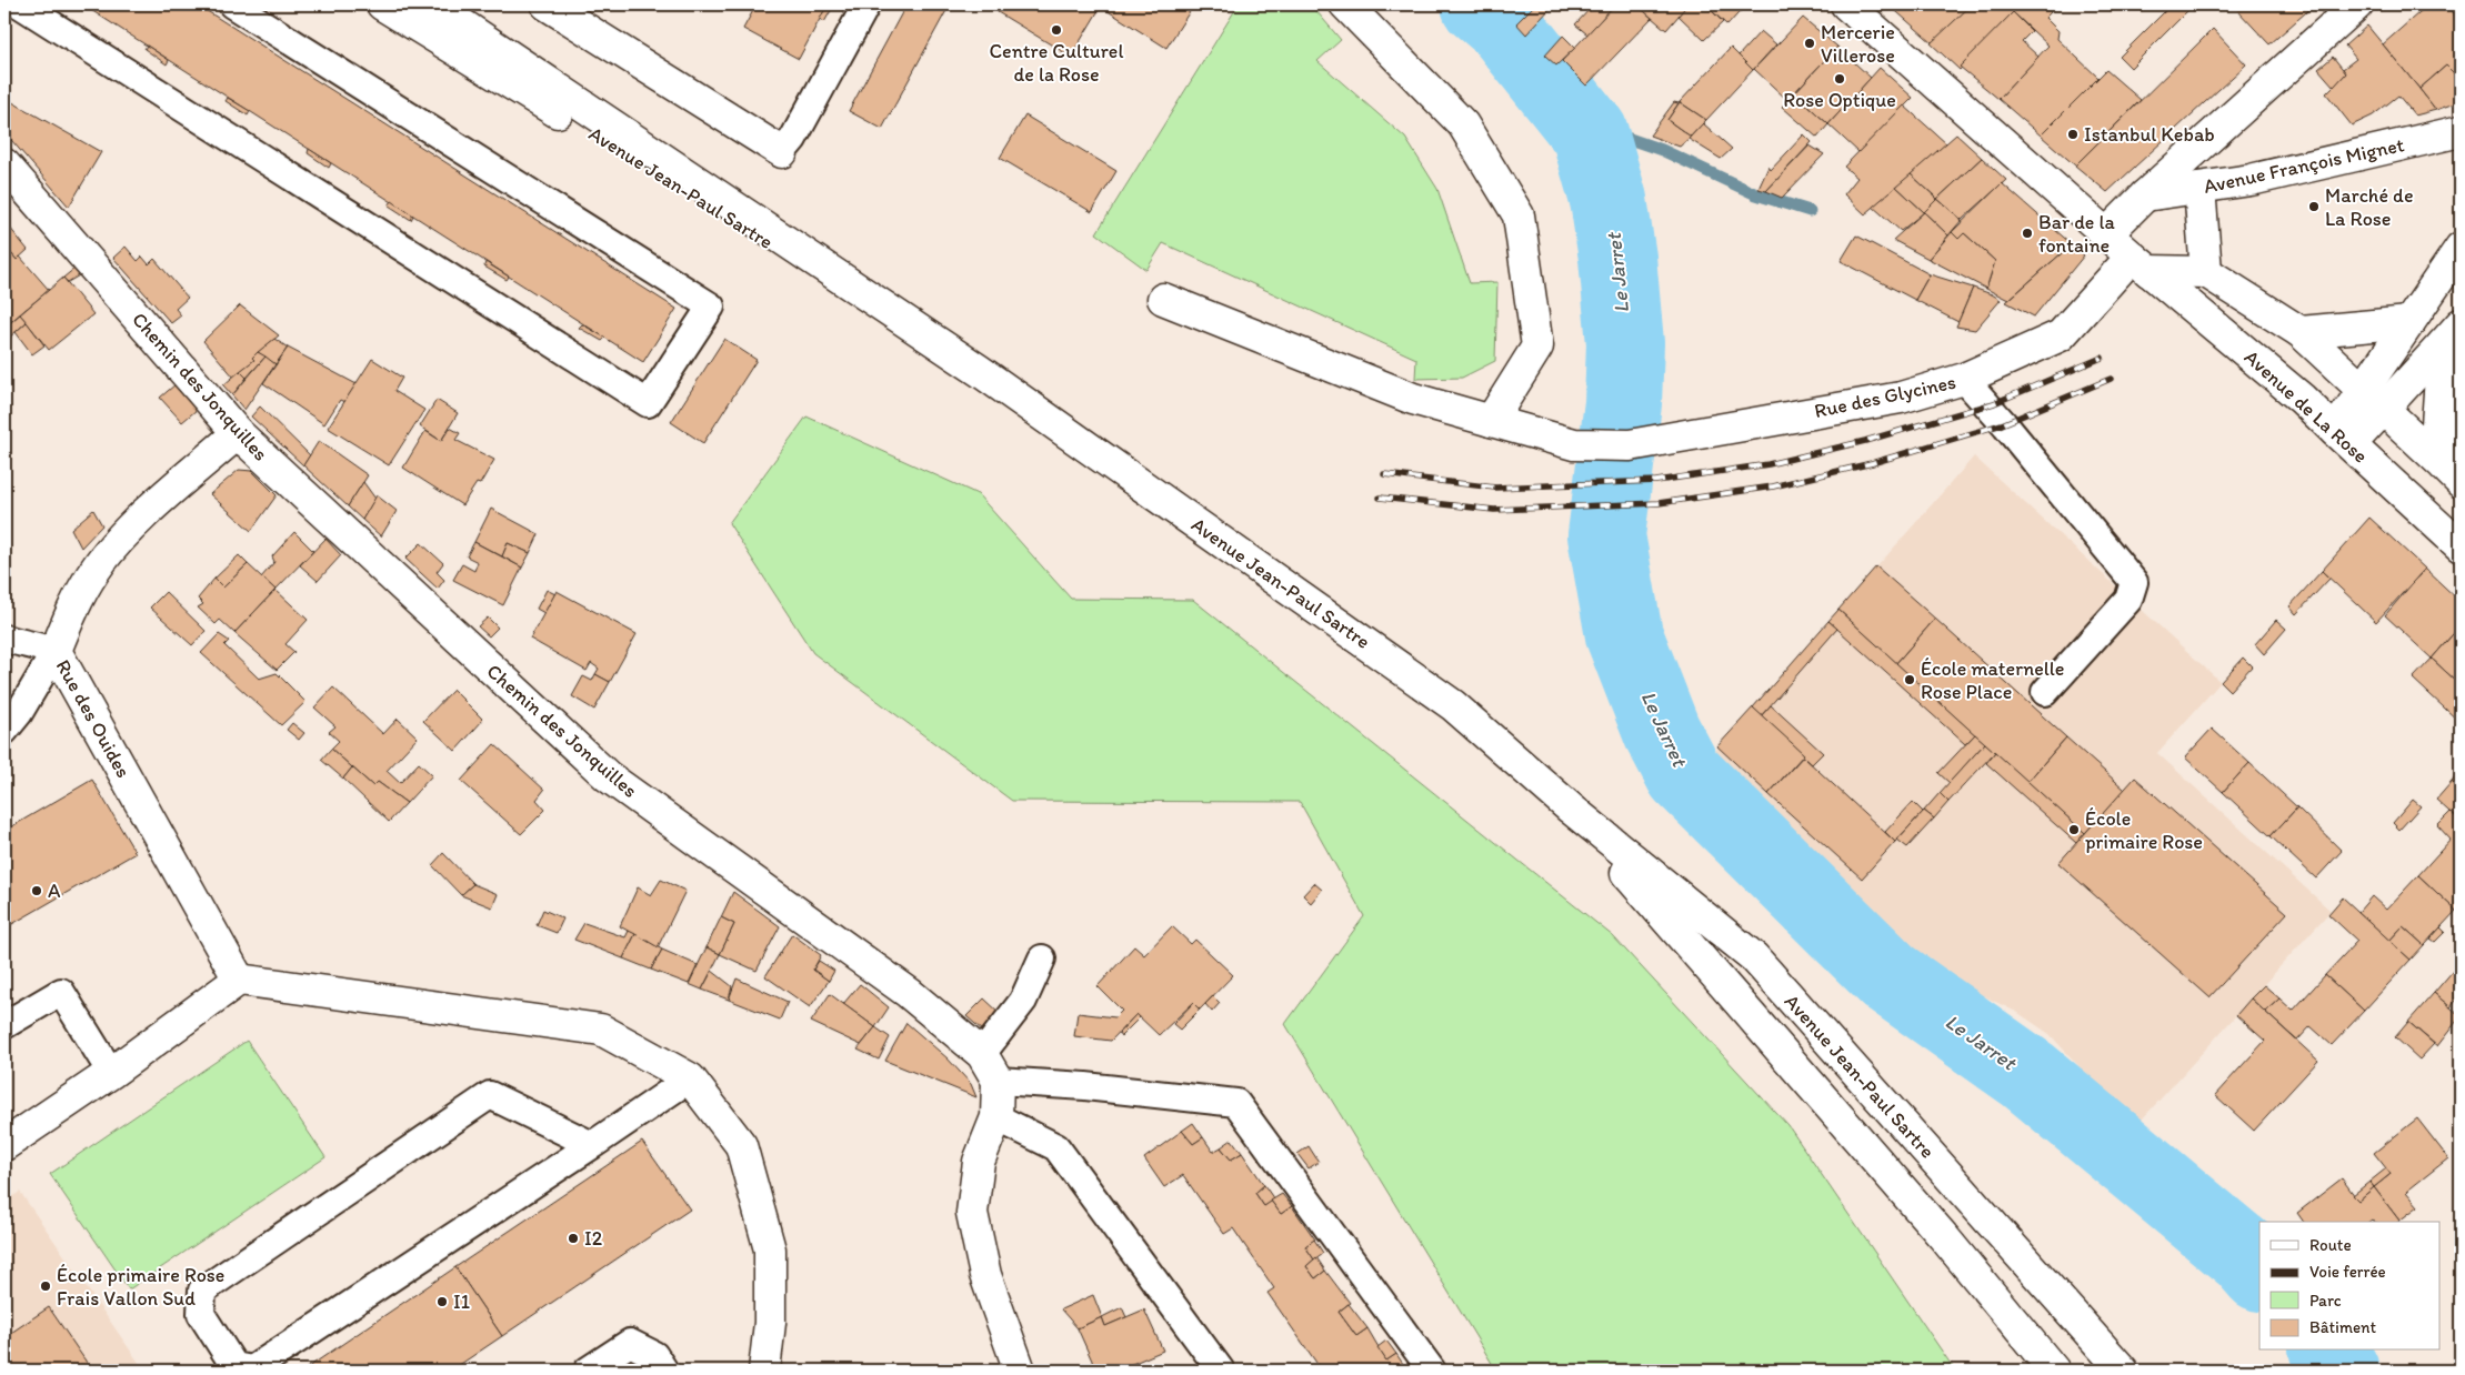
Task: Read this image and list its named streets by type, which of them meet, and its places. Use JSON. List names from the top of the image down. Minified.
{"streets":{"street":["Avenue François Mignet","Avenue Jean-Paul Sartre","Chemin des Jonquilles","Rue des Glycines","Avenue de La Rose","Rue des Ouides"]},"crossings":[["Chemin des Jonquilles","Rue des Ouides"],["Rue des Glycines","Avenue de La Rose"]],"water":["Le Jarret"],"places":["Centre Culturel de la Rose","Mercerie Villerose","Rose Optique","Istanbul Kebab","Marché de La Rose","Bar de la fontaine","École maternelle Rose Place","École primaire Rose","A","I2","École primaire Rose Frais Vallon Sud","I1"],"legend":["Route","Voie ferrée","Parc","Bâtiment"]}
